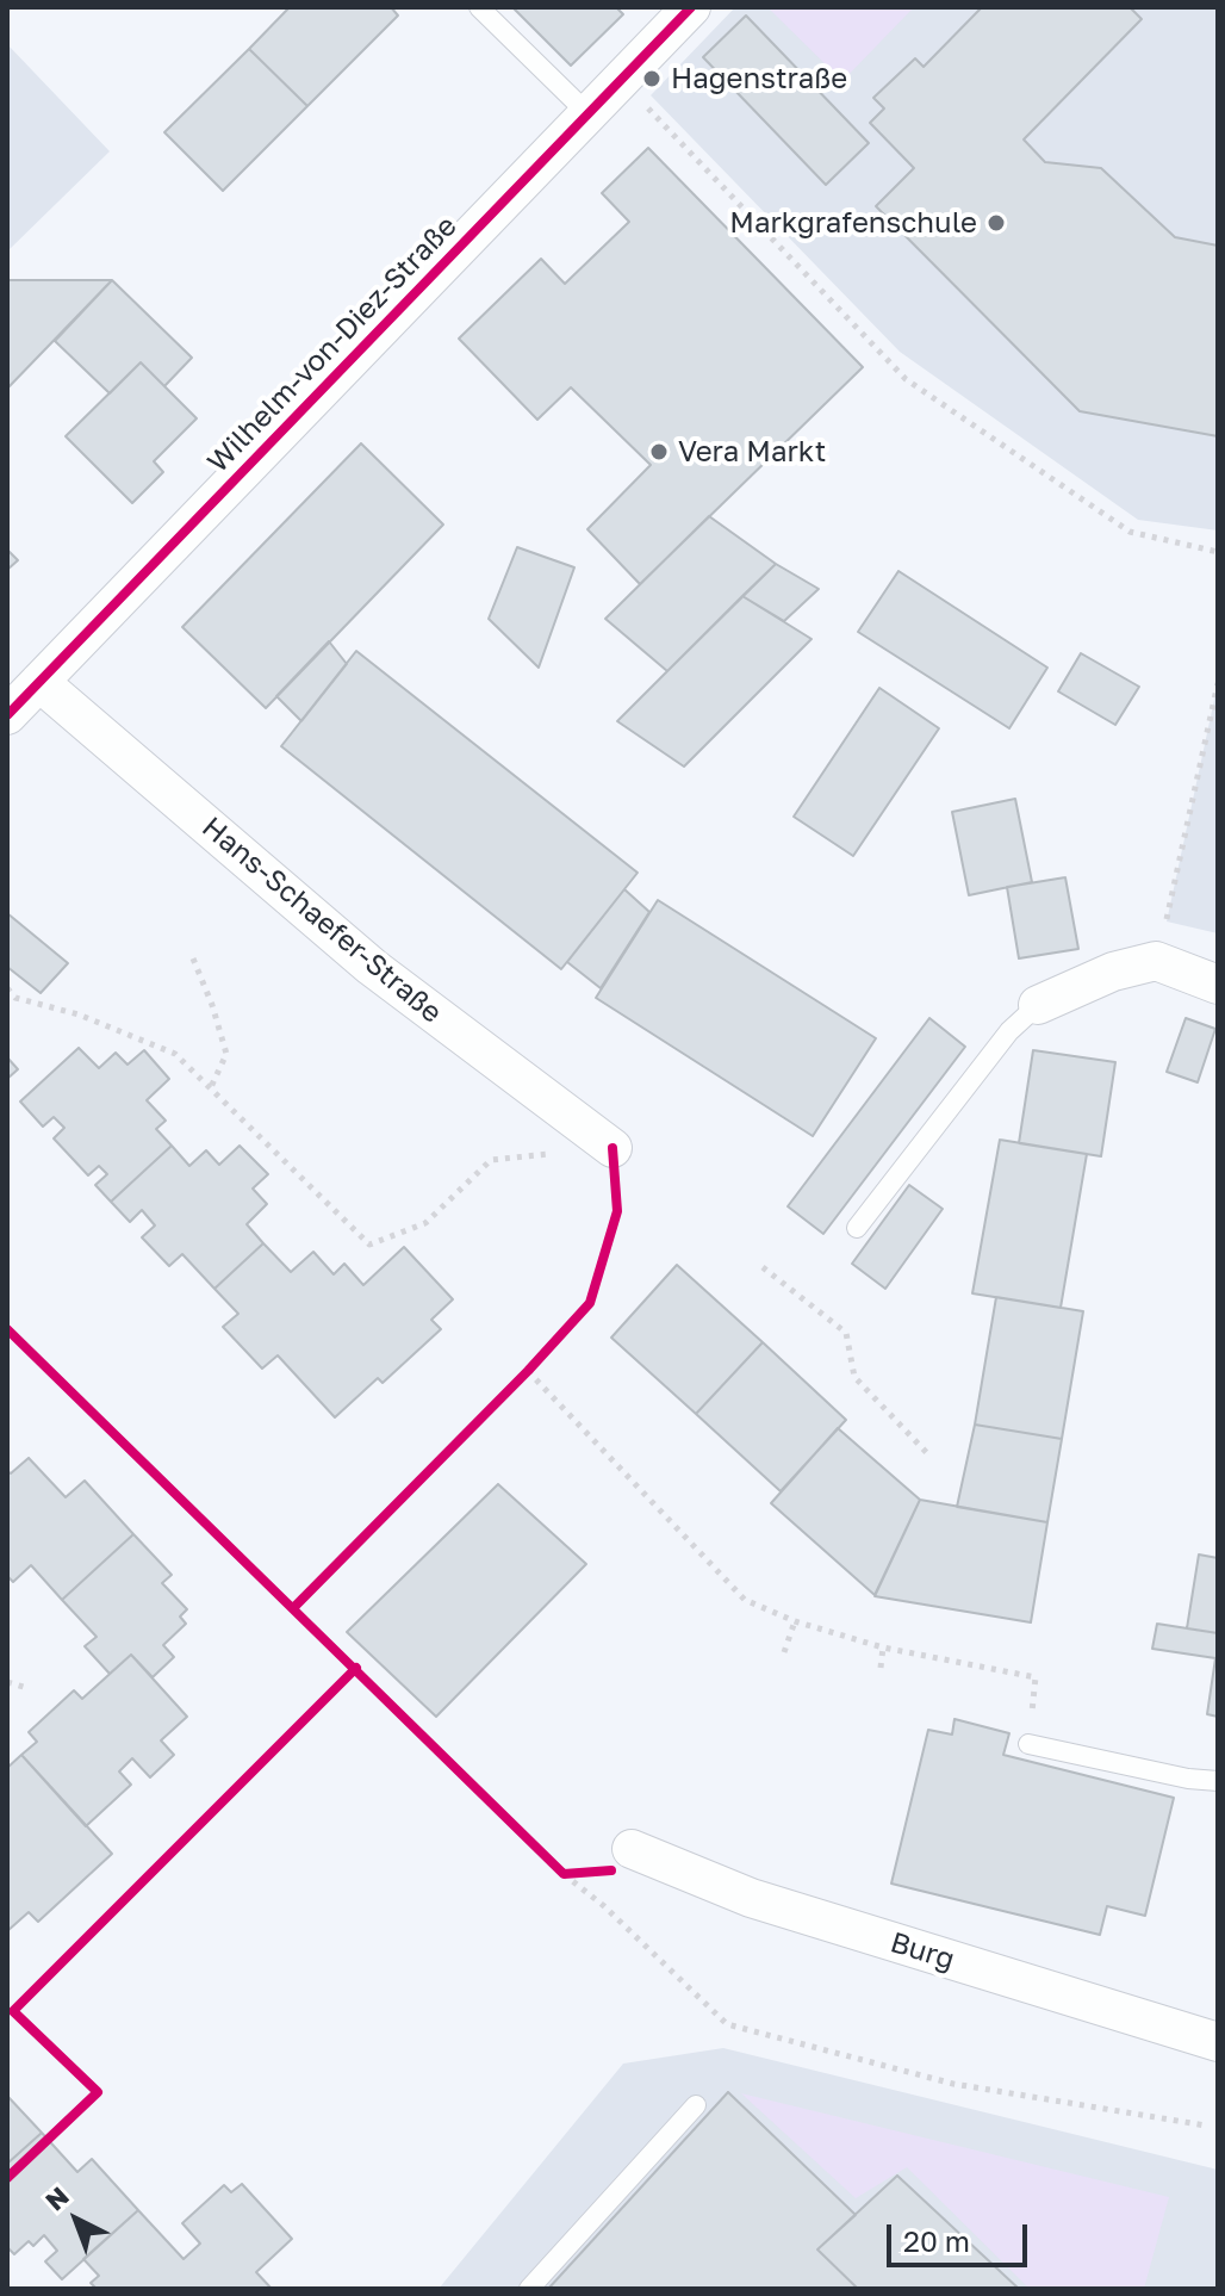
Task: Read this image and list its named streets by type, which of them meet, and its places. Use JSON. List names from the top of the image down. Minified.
{"streets":{"street":["Wilhelm-von-Diez-Straße","Hans-Schaefer-Straße","Burg"]},"crossings":[["Wilhelm-von-Diez-Straße","Hans-Schaefer-Straße"]],"places":["Hagenstraße","Markgrafenschule","Vera Markt"],"scale_bar":"20 m","north":"top left"}
